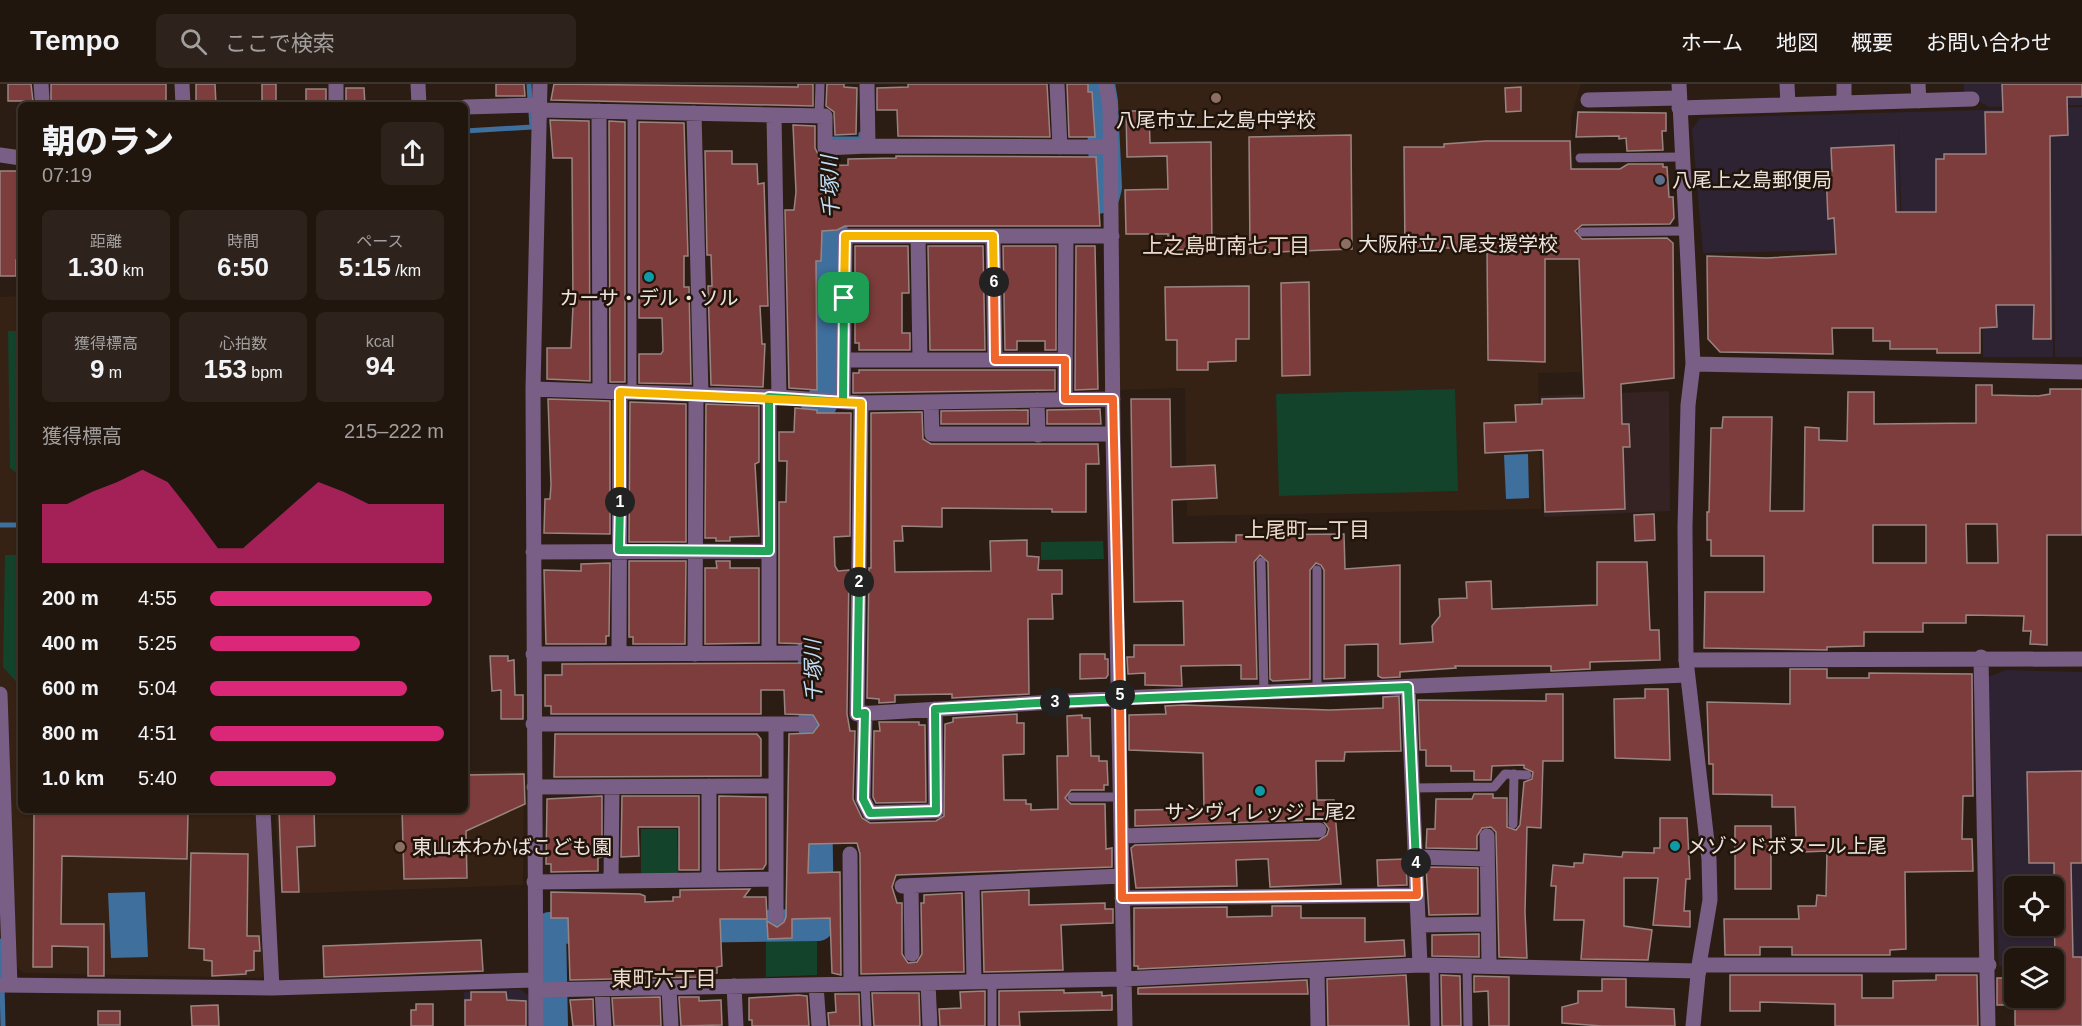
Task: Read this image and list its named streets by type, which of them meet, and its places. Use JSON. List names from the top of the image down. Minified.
{"districts":["上之島町南七丁目","上尾町一丁目","東町六丁目"],"water":["千塚川"],"places":["八尾市立上之島中学校","八尾上之島郵便局","大阪府立八尾支援学校","カーサ・デル・ソル","サンヴィレッジ上尾2","メゾンドボヌール上尾","東山本わかばこども園"],"page":{"header":"Tempo","search":"ここで検索","nav":["ホーム","地図","概要","お問い合わせ"],"heading":["朝のラン","07:19"],"stats":[["距離","1.30 km"],["時間","6:50"],["ペース","5:15 /km"],["獲得標高","9 m"],["心拍数","153 bpm"],["kcal","94"]],"pins":["6","1","2","5","3","4"],"chart":["獲得標高","215–222 m"],"list":[{"name":"200 m","note":"4:55"},{"name":"400 m","note":"5:25"},{"name":"600 m","note":"5:04"},{"name":"800 m","note":"4:51"},{"name":"1.0 km","note":"5:40"}]}}
